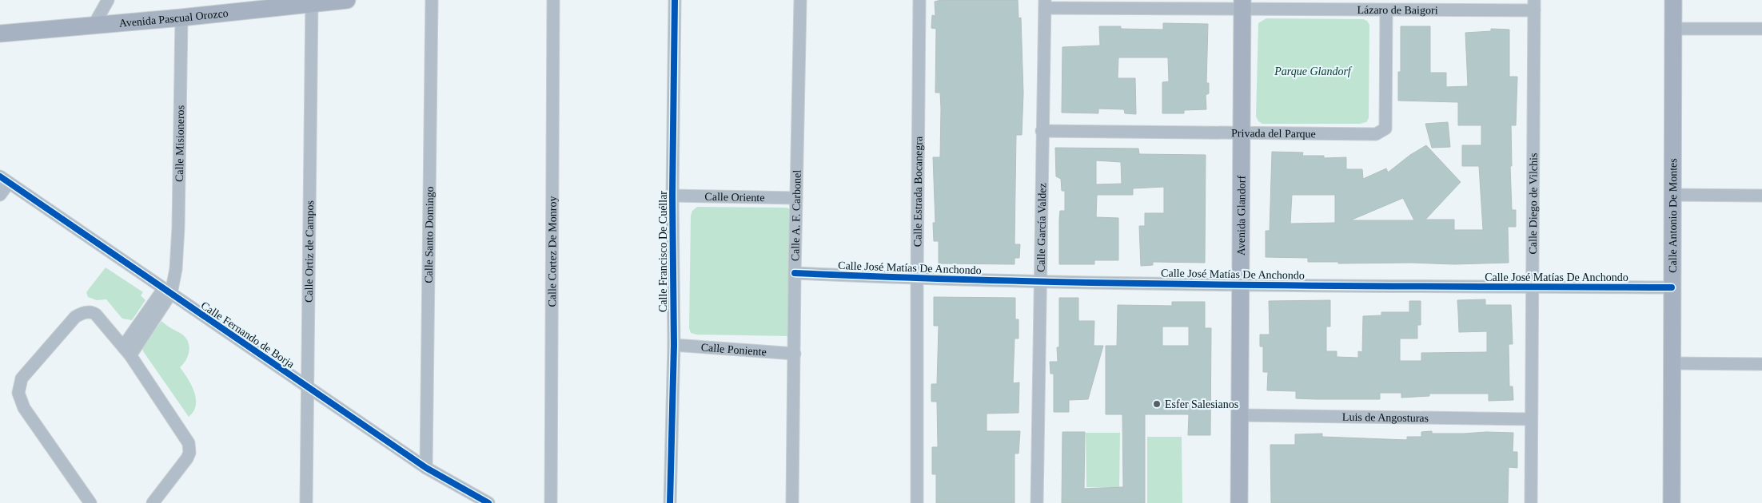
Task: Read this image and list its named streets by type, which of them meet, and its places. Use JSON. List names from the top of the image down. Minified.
{"streets":{"main road":["Avenida Pascual Orozco","Avenida Glandorf","Calle Antonio De Montes"],"street":["Lázaro de Baigori","Privada del Parque","Calle Misioneros","Calle Estrada Bocanegra","Calle Oriente","Calle Diego de Vilchis","Calle A. F. Carbonel","Calle García Valdez","Calle Santo Domingo","Calle Ortiz de Campos","Calle Cortez De Monroy","Calle Francisco De Cuéllar","Calle José Matías De Anchondo","Calle Fernando de Borja","Calle Poniente","Luis de Angosturas"]},"crossings":[["Lázaro de Baigori","Privada del Parque"],["Lázaro de Baigori","Calle Diego de Vilchis"],["Lázaro de Baigori","Avenida Glandorf"],["Lázaro de Baigori","Calle García Valdez"],["Avenida Pascual Orozco","Calle Misioneros"],["Avenida Pascual Orozco","Calle Ortiz de Campos"],["Privada del Parque","Avenida Glandorf"],["Privada del Parque","Calle García Valdez"],["Calle Misioneros","Calle Fernando de Borja"],["Calle Estrada Bocanegra","Calle José Matías De Anchondo"],["Calle Oriente","Calle A. F. Carbonel"],["Calle Oriente","Calle Francisco De Cuéllar"],["Calle Diego de Vilchis","Calle José Matías De Anchondo"],["Calle Diego de Vilchis","Luis de Angosturas"],["Calle A. F. Carbonel","Calle José Matías De Anchondo"],["Calle A. F. Carbonel","Calle Poniente"],["Avenida Glandorf","Calle José Matías De Anchondo"],["Avenida Glandorf","Luis de Angosturas"],["Calle Antonio De Montes","Calle José Matías De Anchondo"],["Calle García Valdez","Calle José Matías De Anchondo"],["Calle Santo Domingo","Calle Fernando de Borja"],["Calle Ortiz de Campos","Calle Fernando de Borja"],["Calle Francisco De Cuéllar","Calle Poniente"]],"parks":["Parque Glandorf"],"places":["Esfer Salesianos"]}
